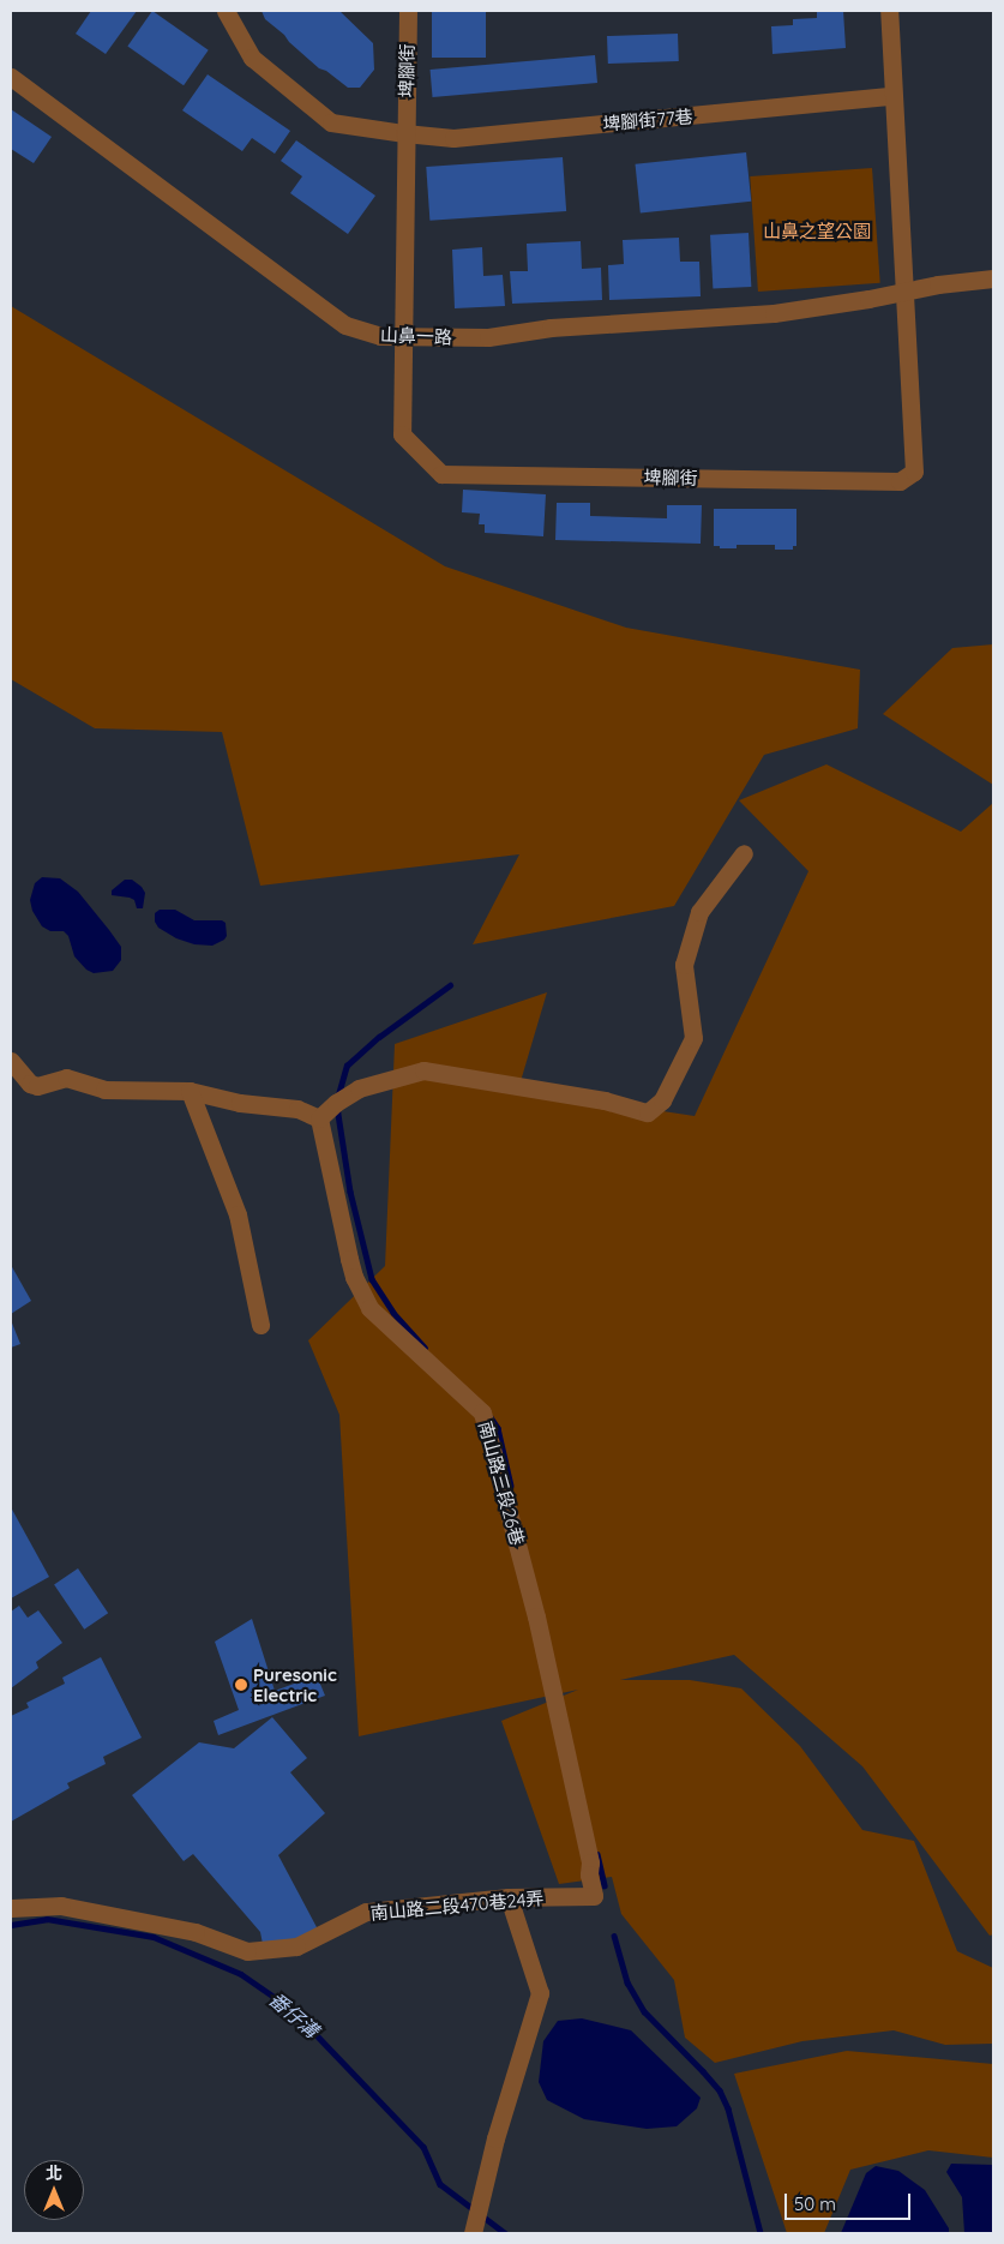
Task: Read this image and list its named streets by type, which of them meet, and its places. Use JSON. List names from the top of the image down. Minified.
{"streets":{"street":["埤腳街","埤腳街77巷","山鼻一路","南山路三段26巷","南山路二段470巷24弄"]},"crossings":[["埤腳街","埤腳街77巷"],["埤腳街","山鼻一路"],["南山路三段26巷","南山路二段470巷24弄"]],"water":["番仔溝"],"parks":["山鼻之望公園"],"places":["Puresonic Electric"],"scale_bar":"50 m","north":"top"}
